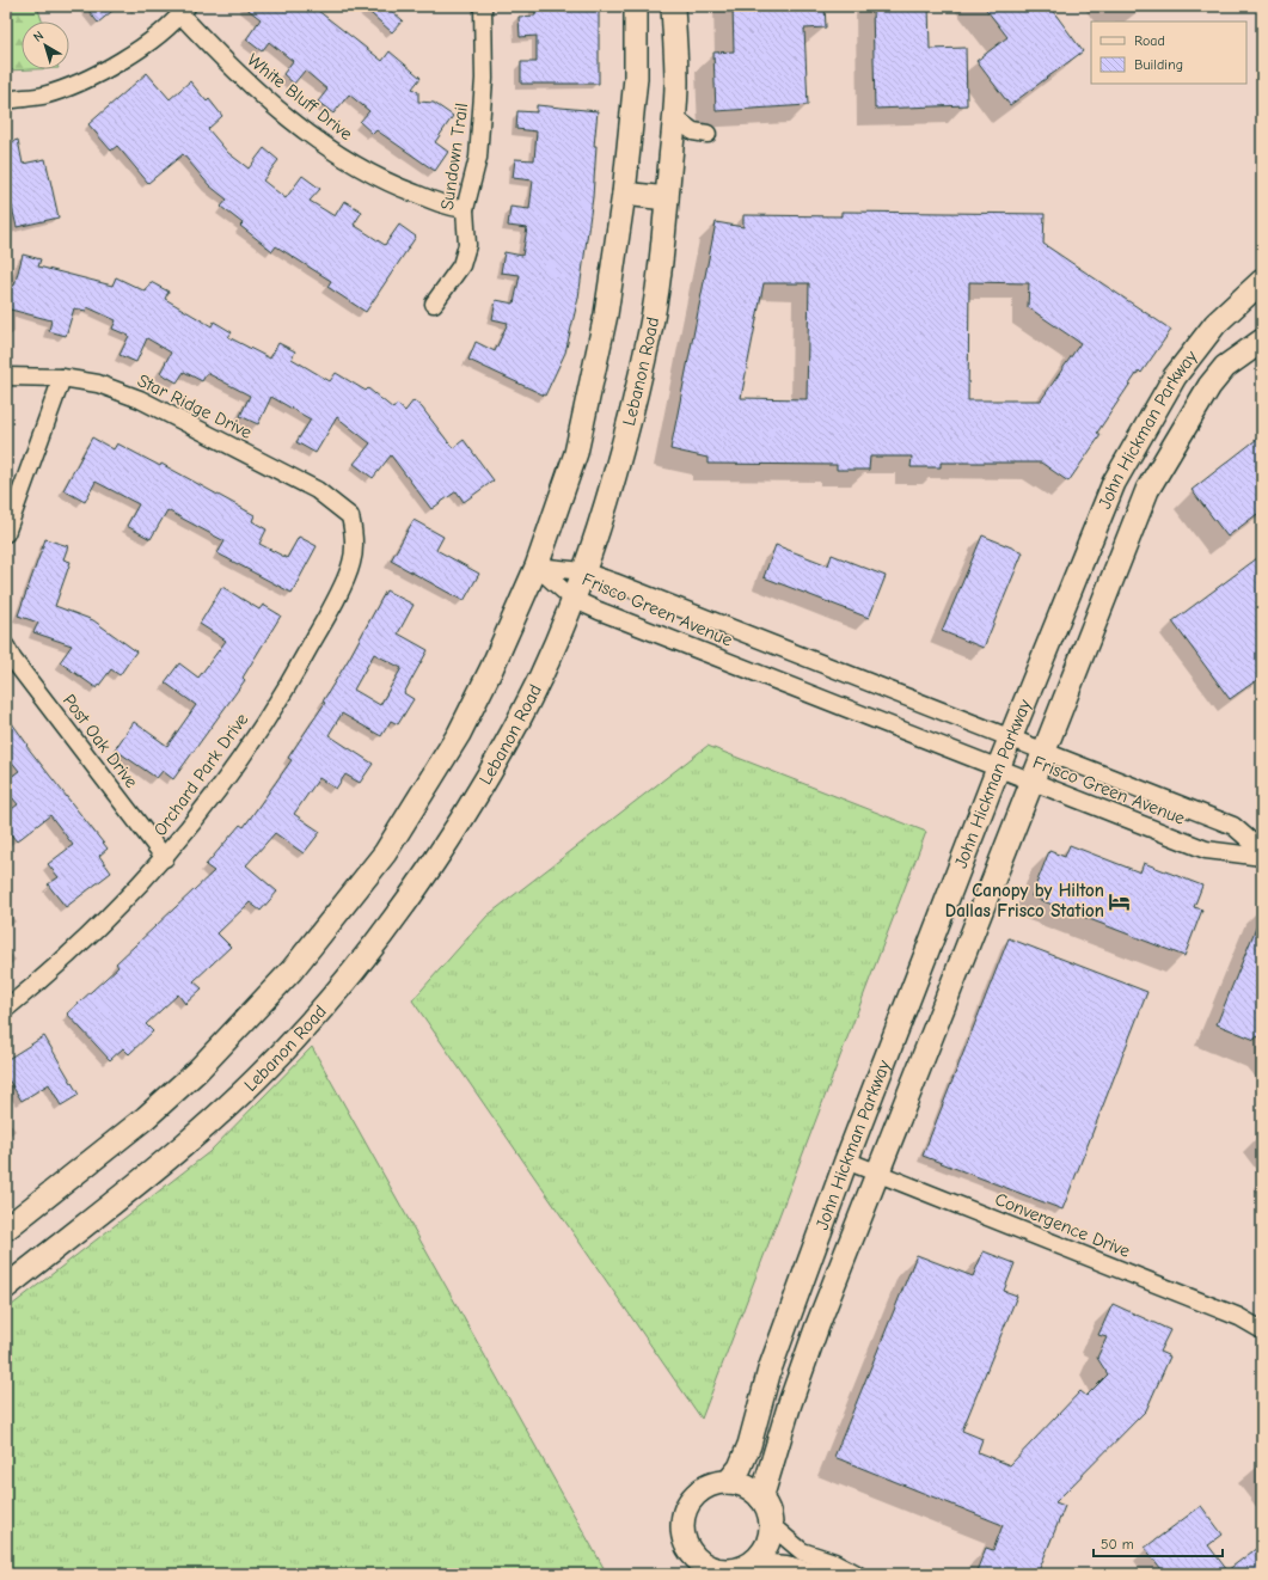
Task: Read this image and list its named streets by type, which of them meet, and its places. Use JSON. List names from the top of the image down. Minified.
{"streets":{"main road":["Lebanon Road","John Hickman Parkway"],"street":["White Bluff Drive","Sundown Trail","Star Ridge Drive","Frisco Green Avenue","Post Oak Drive","Orchard Park Drive","Convergence Drive"]},"crossings":[["White Bluff Drive","Sundown Trail"],["Lebanon Road","Frisco Green Avenue"],["Star Ridge Drive","Orchard Park Drive"],["John Hickman Parkway","Frisco Green Avenue"],["John Hickman Parkway","Convergence Drive"],["Post Oak Drive","Orchard Park Drive"]],"places":{"hotel":["Canopy by Hilton Dallas Frisco Station"]},"legend":["Road","Building"],"scale_bar":"50 m","north":"top left"}
